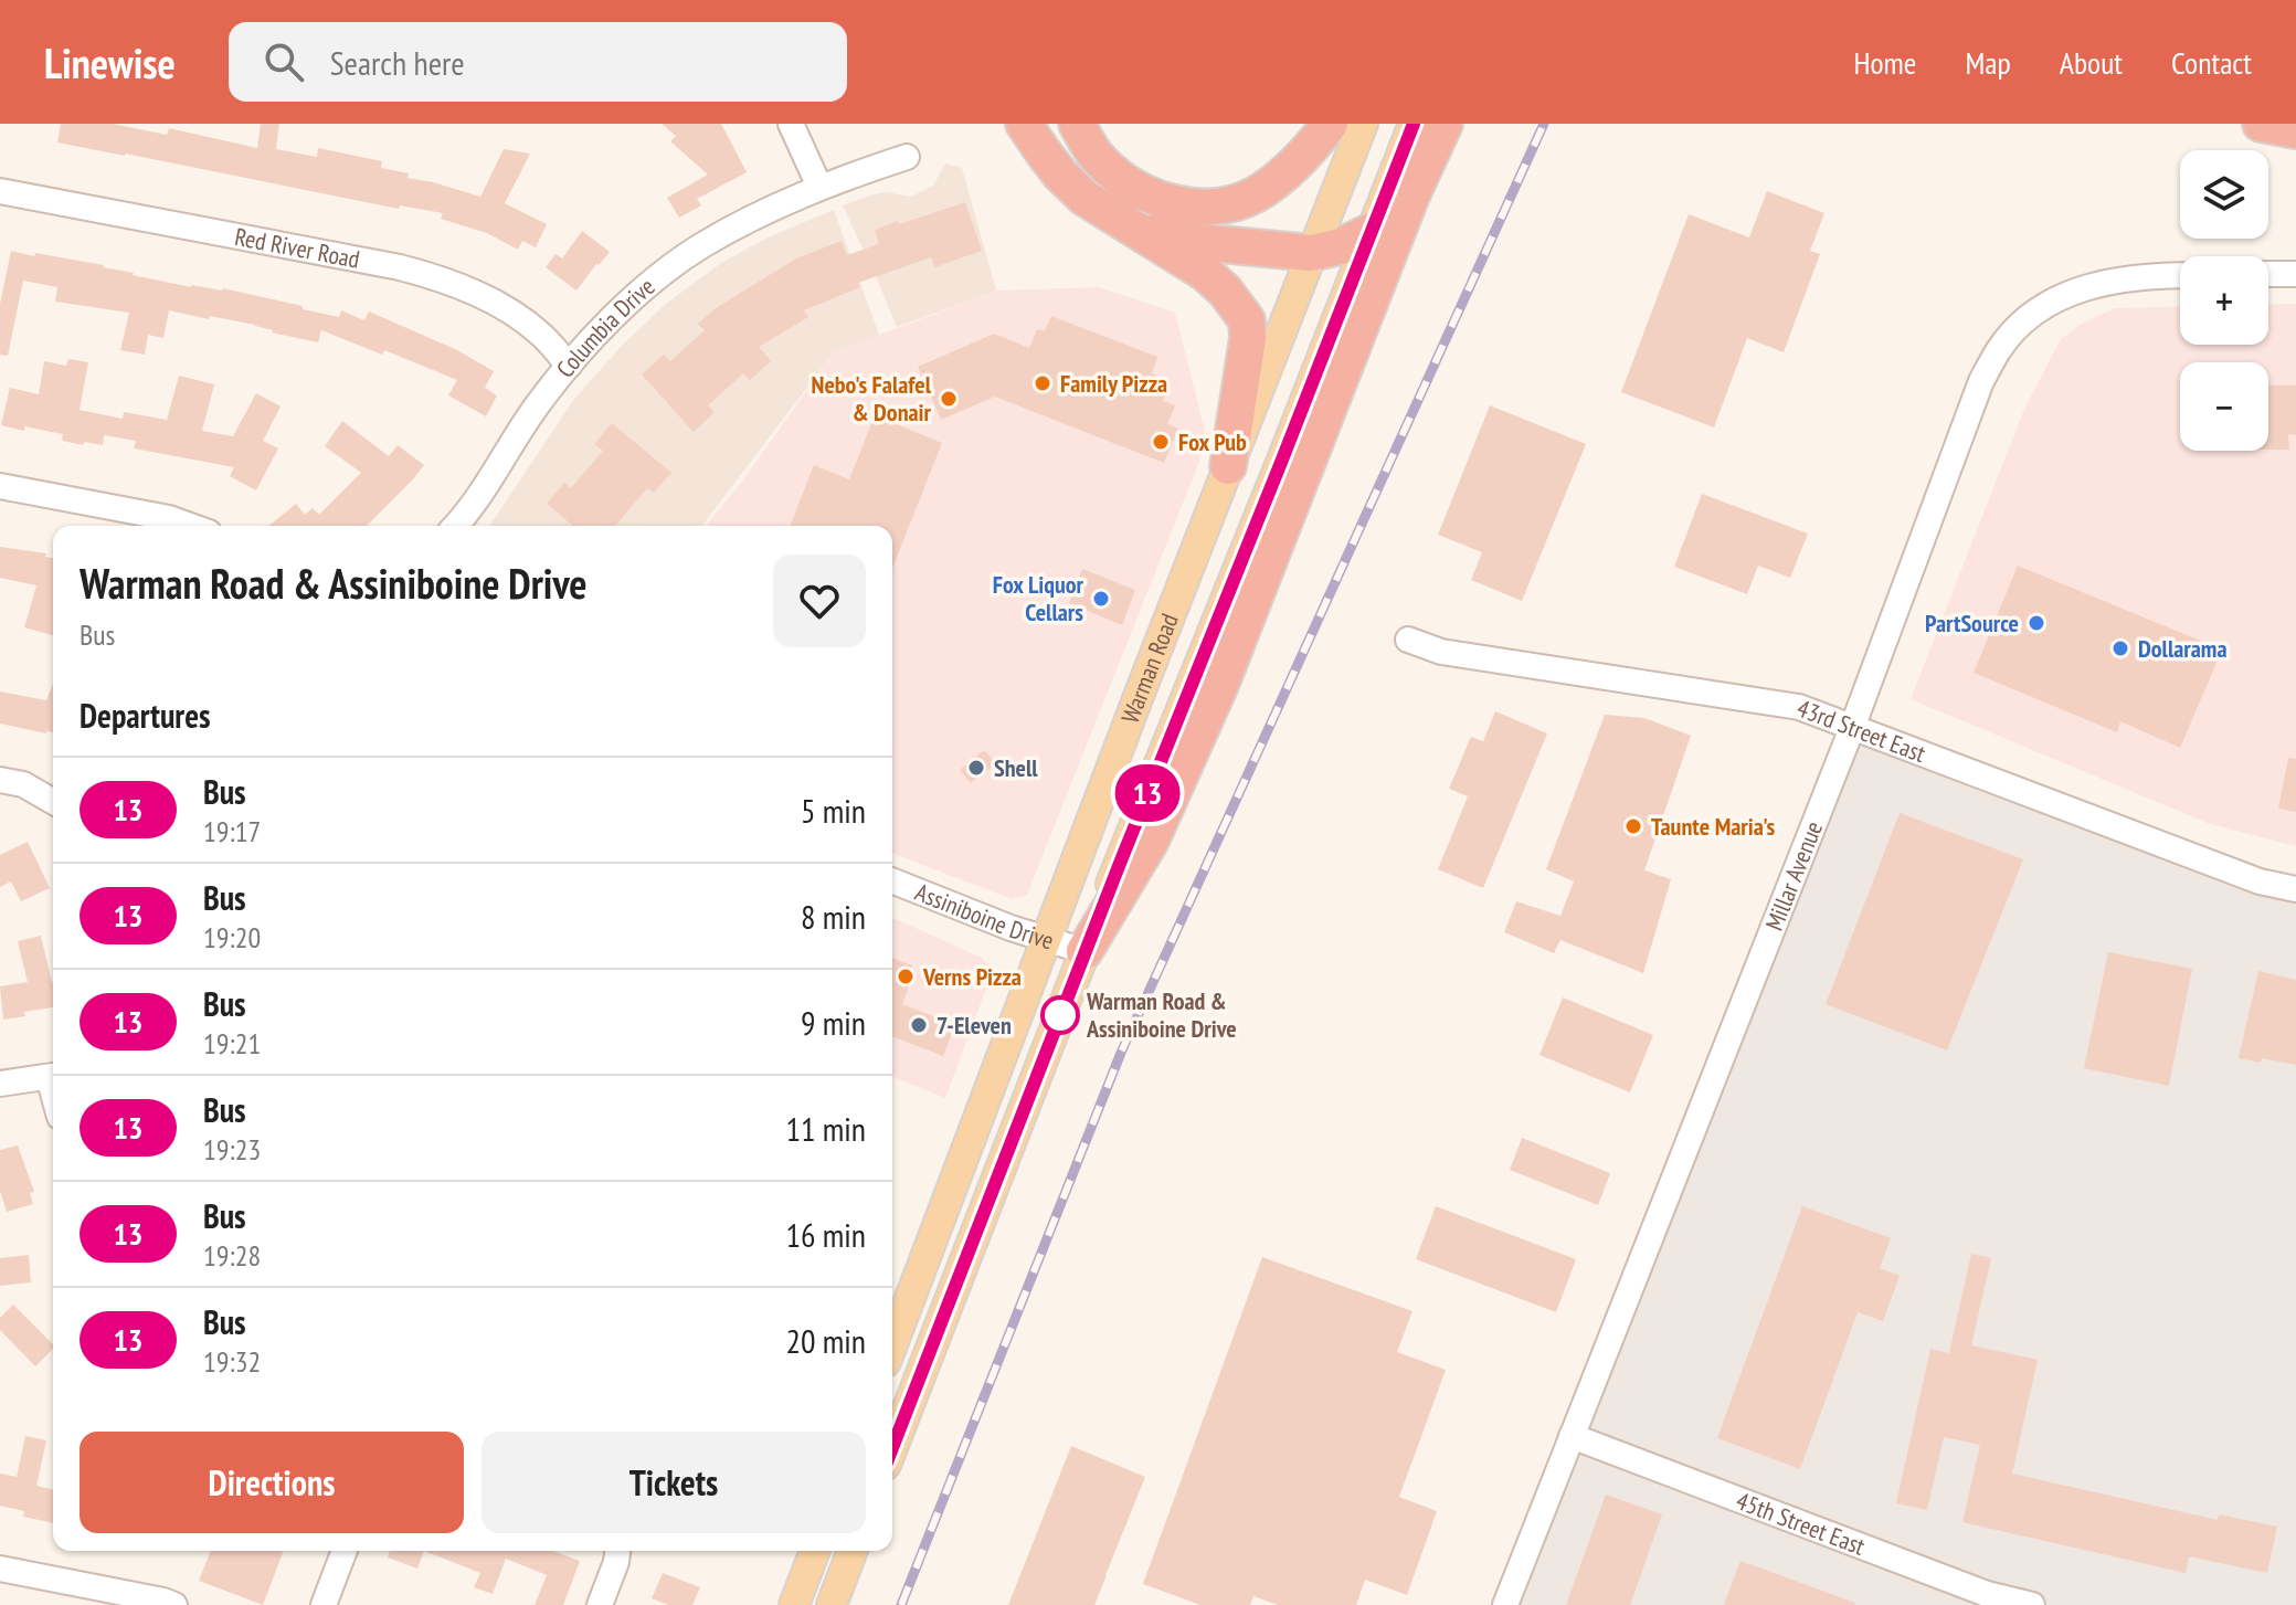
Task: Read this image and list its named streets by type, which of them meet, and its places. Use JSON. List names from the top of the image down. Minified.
{"streets":{"main road":["Warman Road"],"street":["Red River Road","Columbia Drive","43rd Street East","Millar Avenue","Assiniboine Drive","45th Street East"]},"crossings":[["Red River Road","Columbia Drive"],["Warman Road","Assiniboine Drive"],["43rd Street East","Millar Avenue"],["Millar Avenue","45th Street East"]],"places":["Family Pizza","Nebo's Falafel & Donair","Fox Pub","Fox Liquor Cellars","PartSource","Dollarama","Shell","Taunte Maria's","Verns Pizza","Warman Road & Assiniboine Drive","7-Eleven"],"lines":["bus line 13"],"page":{"header":"Linewise","search":"Search here","nav":["Home","Map","About","Contact"],"on_map":"13","map_buttons":["+","−"],"heading":[["Warman Road & Assiniboine Drive","Bus"],"Departures"],"list":[{"mark":"13","name":"Bus","note":"19:17","value":"5 min"},{"mark":"13","name":"Bus","note":"19:20","value":"8 min"},{"mark":"13","name":"Bus","note":"19:21","value":"9 min"},{"mark":"13","name":"Bus","note":"19:23","value":"11 min"},{"mark":"13","name":"Bus","note":"19:28","value":"16 min"},{"mark":"13","name":"Bus","note":"19:32","value":"20 min"}],"buttons":["Directions","Tickets"]}}
